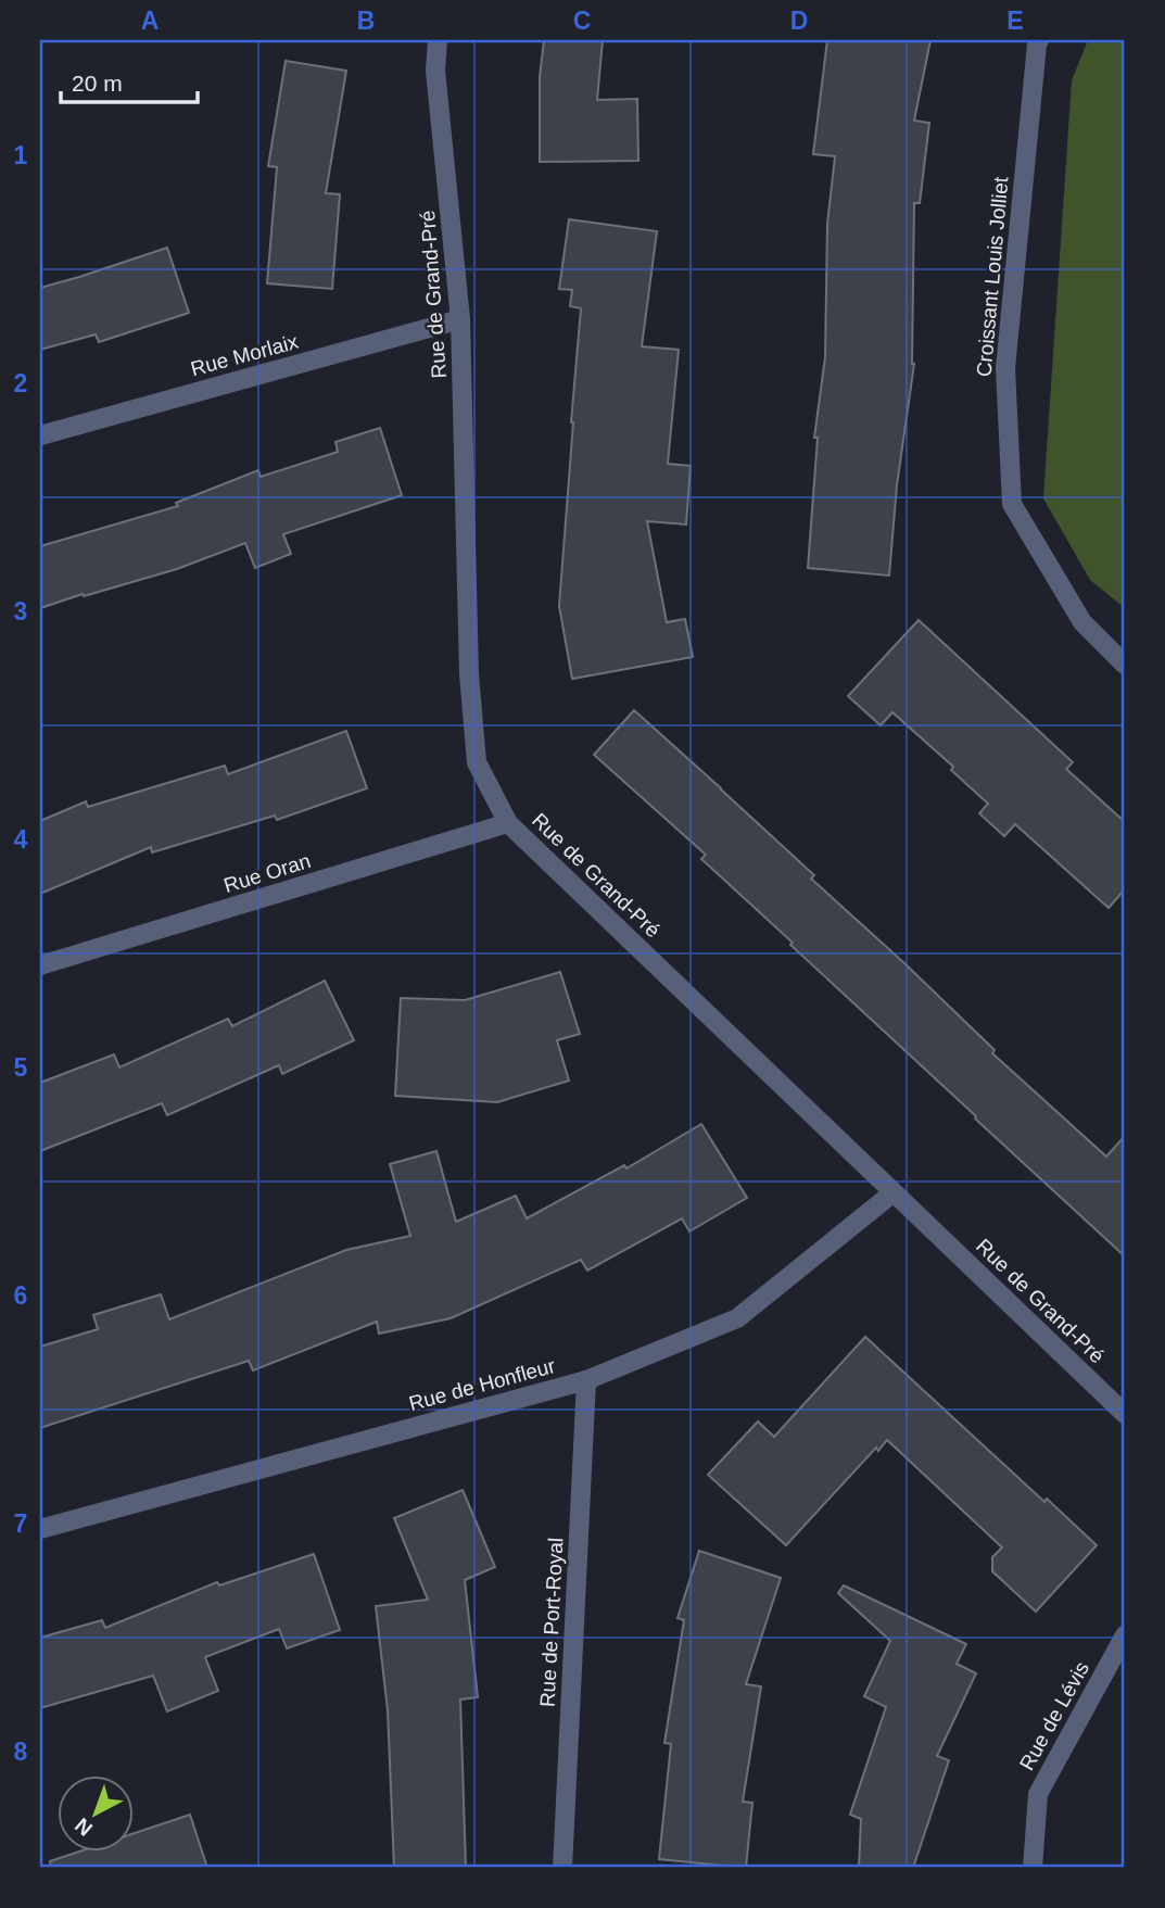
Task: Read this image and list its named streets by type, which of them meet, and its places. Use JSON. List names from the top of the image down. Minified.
{"streets":{"street":["Croissant Louis Jolliet","Rue de Grand-Pré","Rue Morlaix","Rue Oran","Rue de Honfleur","Rue de Port-Royal","Rue de Lévis"]},"crossings":[["Rue de Grand-Pré","Rue Morlaix"],["Rue de Grand-Pré","Rue Oran"],["Rue de Grand-Pré","Rue de Honfleur"],["Rue de Honfleur","Rue de Port-Royal"]],"scale_bar":"20 m","north":"bottom left","grid":{"columns":["A","B","C","D","E"],"rows":["1","2","3","4","5","6","7","8"]}}
